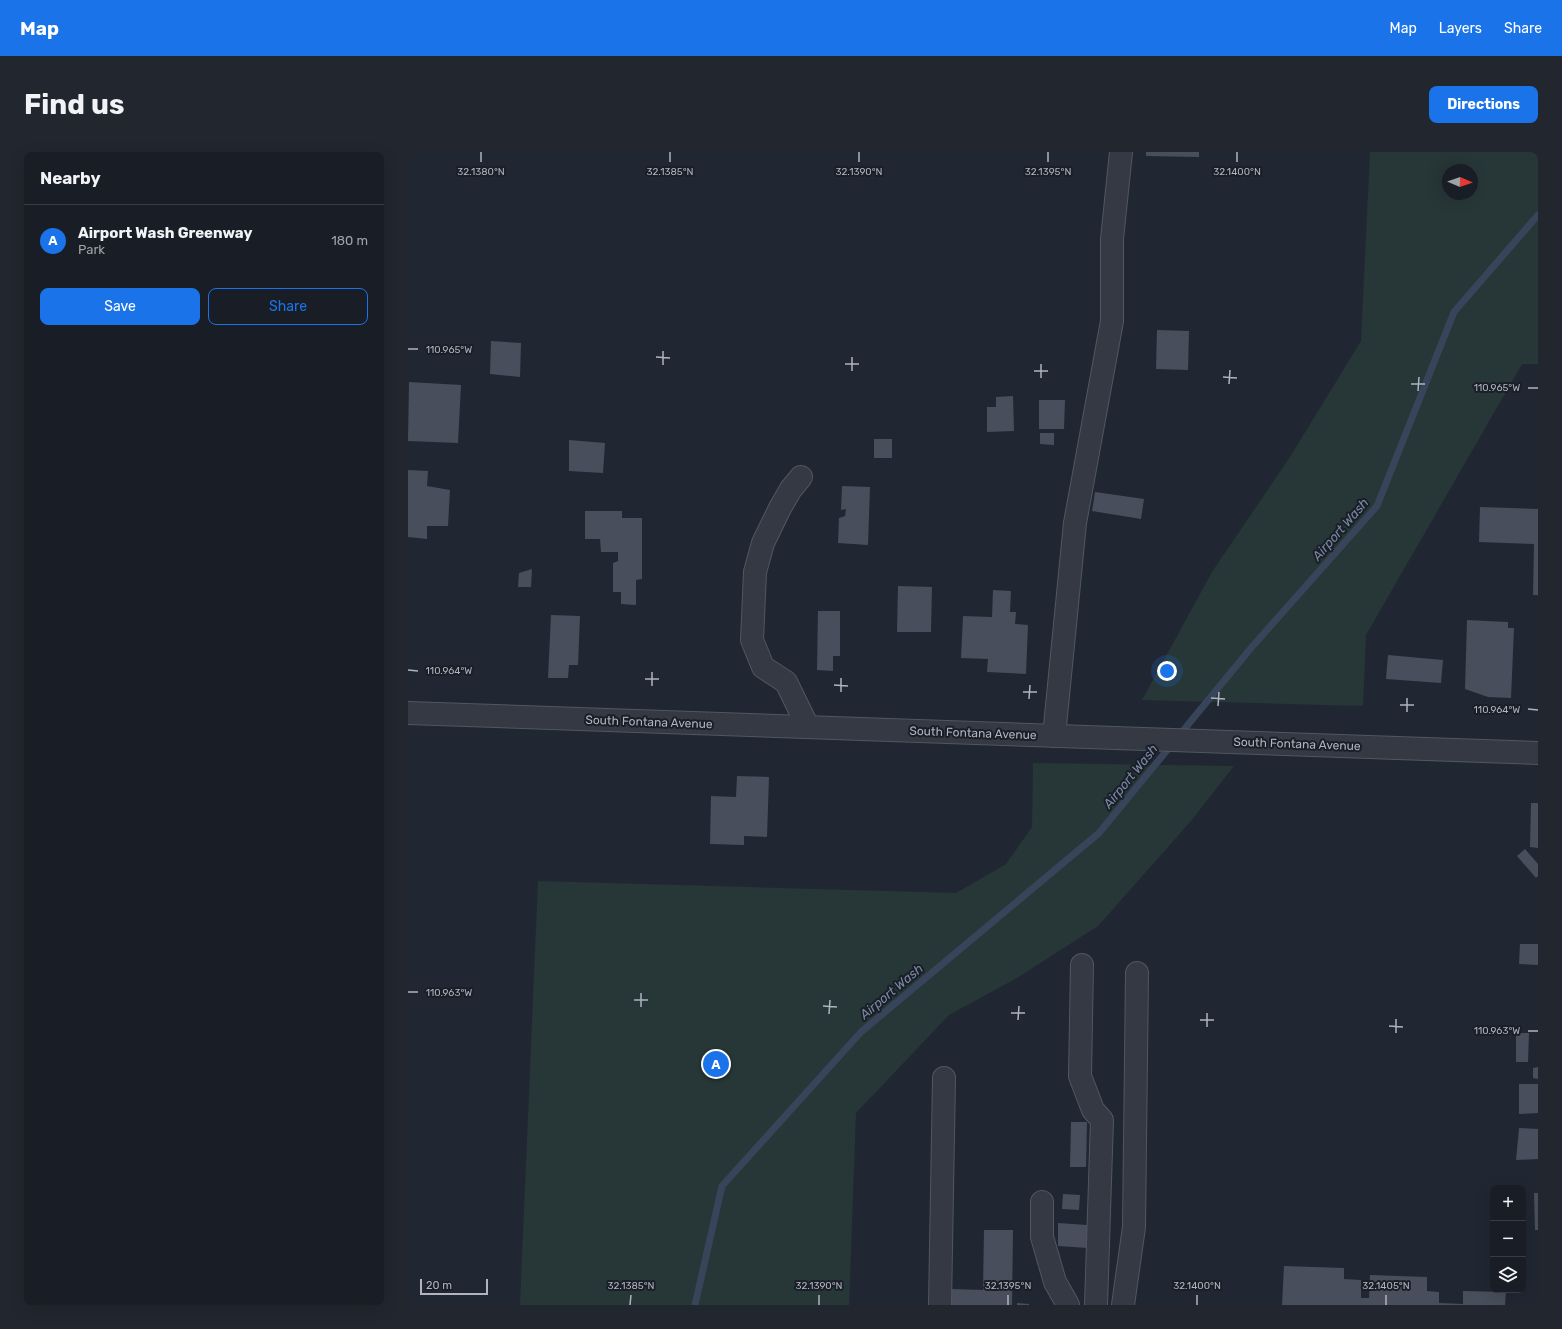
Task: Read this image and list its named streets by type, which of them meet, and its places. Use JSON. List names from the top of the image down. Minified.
{"streets":{"street":["South Fontana Avenue"]},"water":["Airport Wash"],"scale_bar":"20 m","north":"right","page":{"header":"Map","nav":["Map","Layers","Share"],"buttons":["Directions",["Save","Share"]],"title":"Find us","heading":"Nearby","list":[{"mark":"A","name":"Airport Wash Greenway","note":"Park","value":"180 m"}],"pins":"A","map_buttons":["+","−"],"scale":"20 m"},"coordinates":["32.1380°N","32.1385°N","32.1390°N","32.1395°N","32.1400°N","110.965°W","110.964°W","110.963°W","32.1405°N"]}
